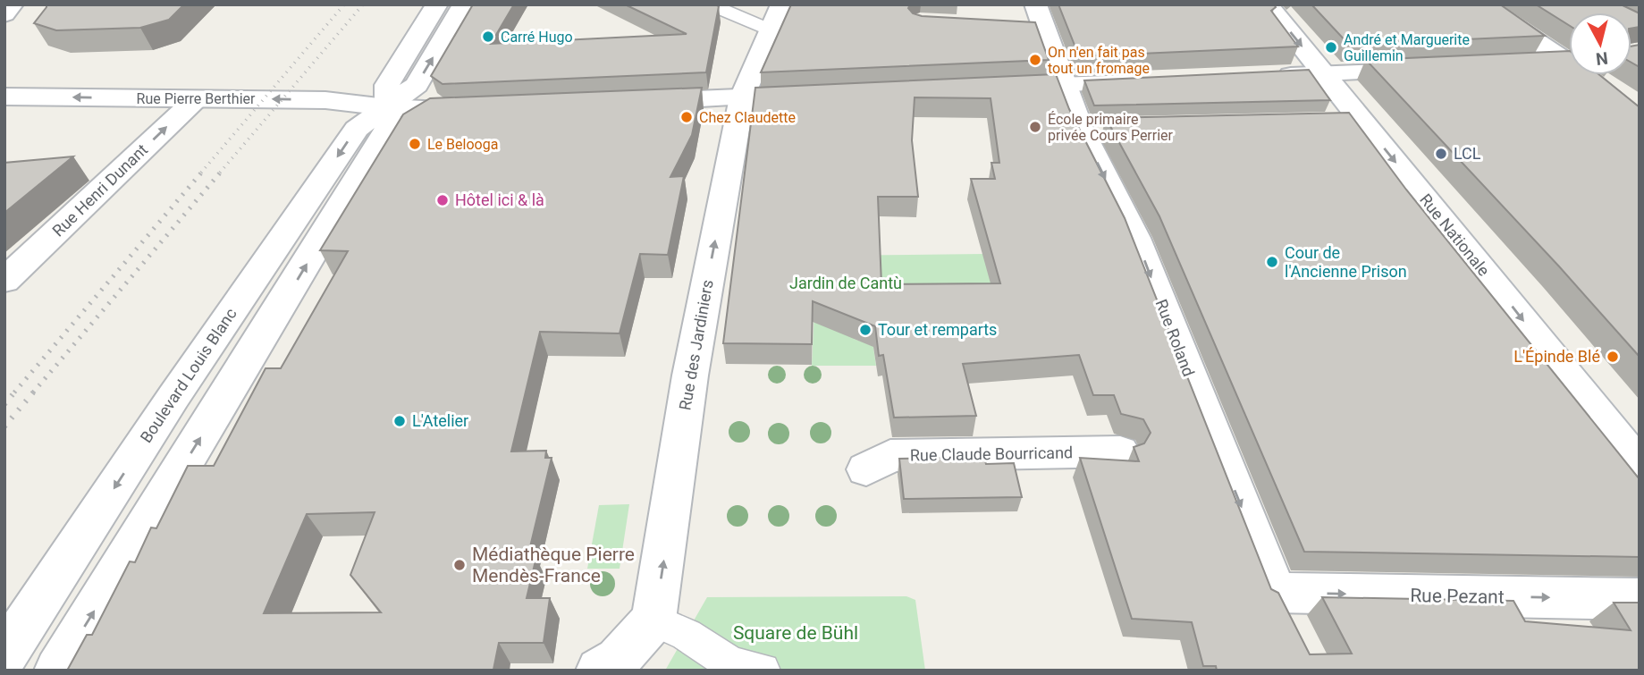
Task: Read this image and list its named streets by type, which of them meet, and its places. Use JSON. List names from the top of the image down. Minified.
{"streets":{"street":["Rue Pierre Berthier","Rue Henri Dunant","Rue Nationale","Rue Roland","Rue des Jardiniers","Boulevard Louis Blanc","Rue Claude Bourricand","Rue Pezant"]},"crossings":[["Rue Pierre Berthier","Rue Henri Dunant"],["Rue Pierre Berthier","Boulevard Louis Blanc"],["Rue Roland","Rue Pezant"]],"one_way":["Rue Pierre Berthier","Rue Nationale","Rue Roland","Rue des Jardiniers","Rue Pezant"],"parks":["Jardin de Cantù","Square de Bühl"],"places":["Carré Hugo","André et Marguerite Guillemin","On n'en fait pas tout un fromage","Chez Claudette","École primaire privée Cours Perrier","Le Belooga","LCL","Hôtel ici & là","Cour de l'Ancienne Prison","Tour et remparts","L'Épinde Blé","L'Atelier","Médiathèque Pierre Mendès-France"],"north":"bottom"}
